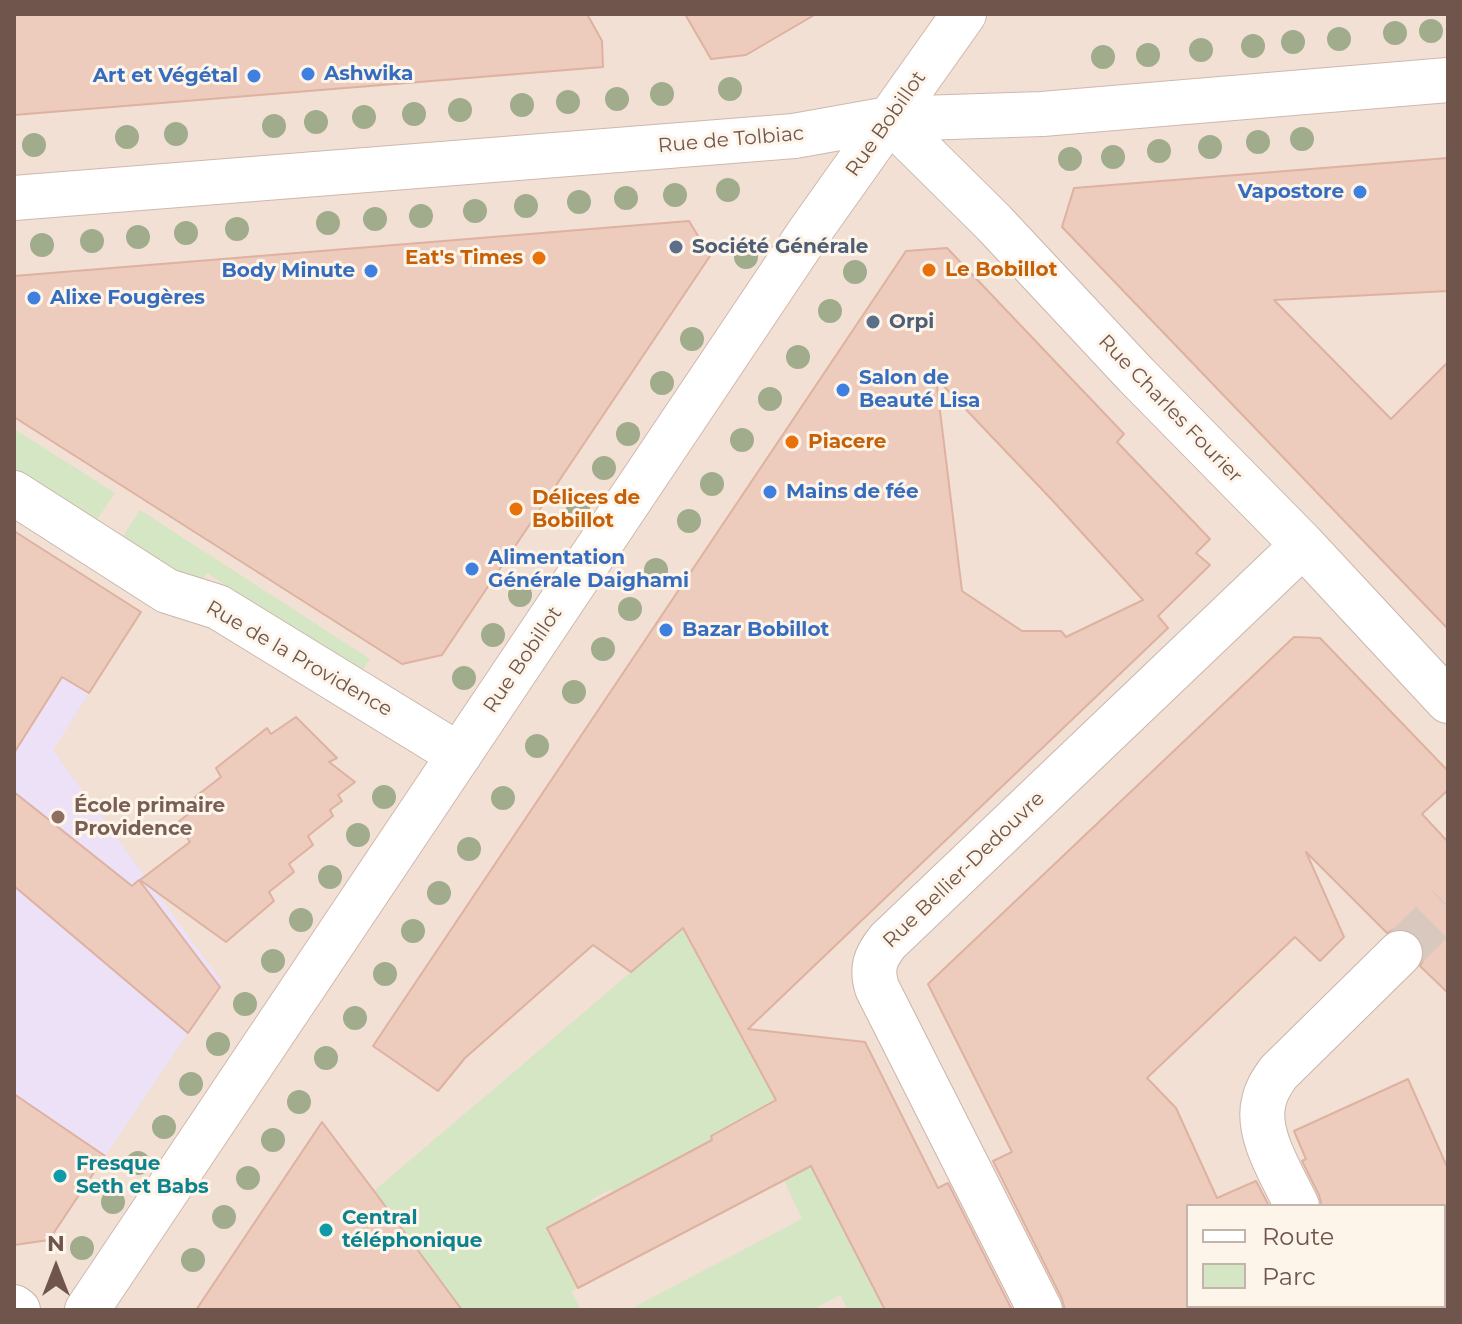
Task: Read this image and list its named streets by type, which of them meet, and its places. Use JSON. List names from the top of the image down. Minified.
{"streets":{"street":["Rue Bobillot","Rue de Tolbiac","Rue Charles Fourier","Rue de la Providence","Rue Bellier-Dedouvre"]},"crossings":[["Rue Bobillot","Rue de Tolbiac"],["Rue Bobillot","Rue Charles Fourier"],["Rue Bobillot","Rue de la Providence"],["Rue de Tolbiac","Rue Charles Fourier"],["Rue Charles Fourier","Rue Bellier-Dedouvre"]],"places":["Ashwika","Art et Végétal","Vapostore","Société Générale","Eat's Times","Le Bobillot","Body Minute","Alixe Fougères","Orpi","Salon de Beauté Lisa","Piacere","Mains de fée","Délices de Bobillot","Alimentation Générale Daighami","Bazar Bobillot","École primaire Providence","Fresque Seth et Babs","Central téléphonique"],"legend":["Route","Parc"],"north":"top"}
